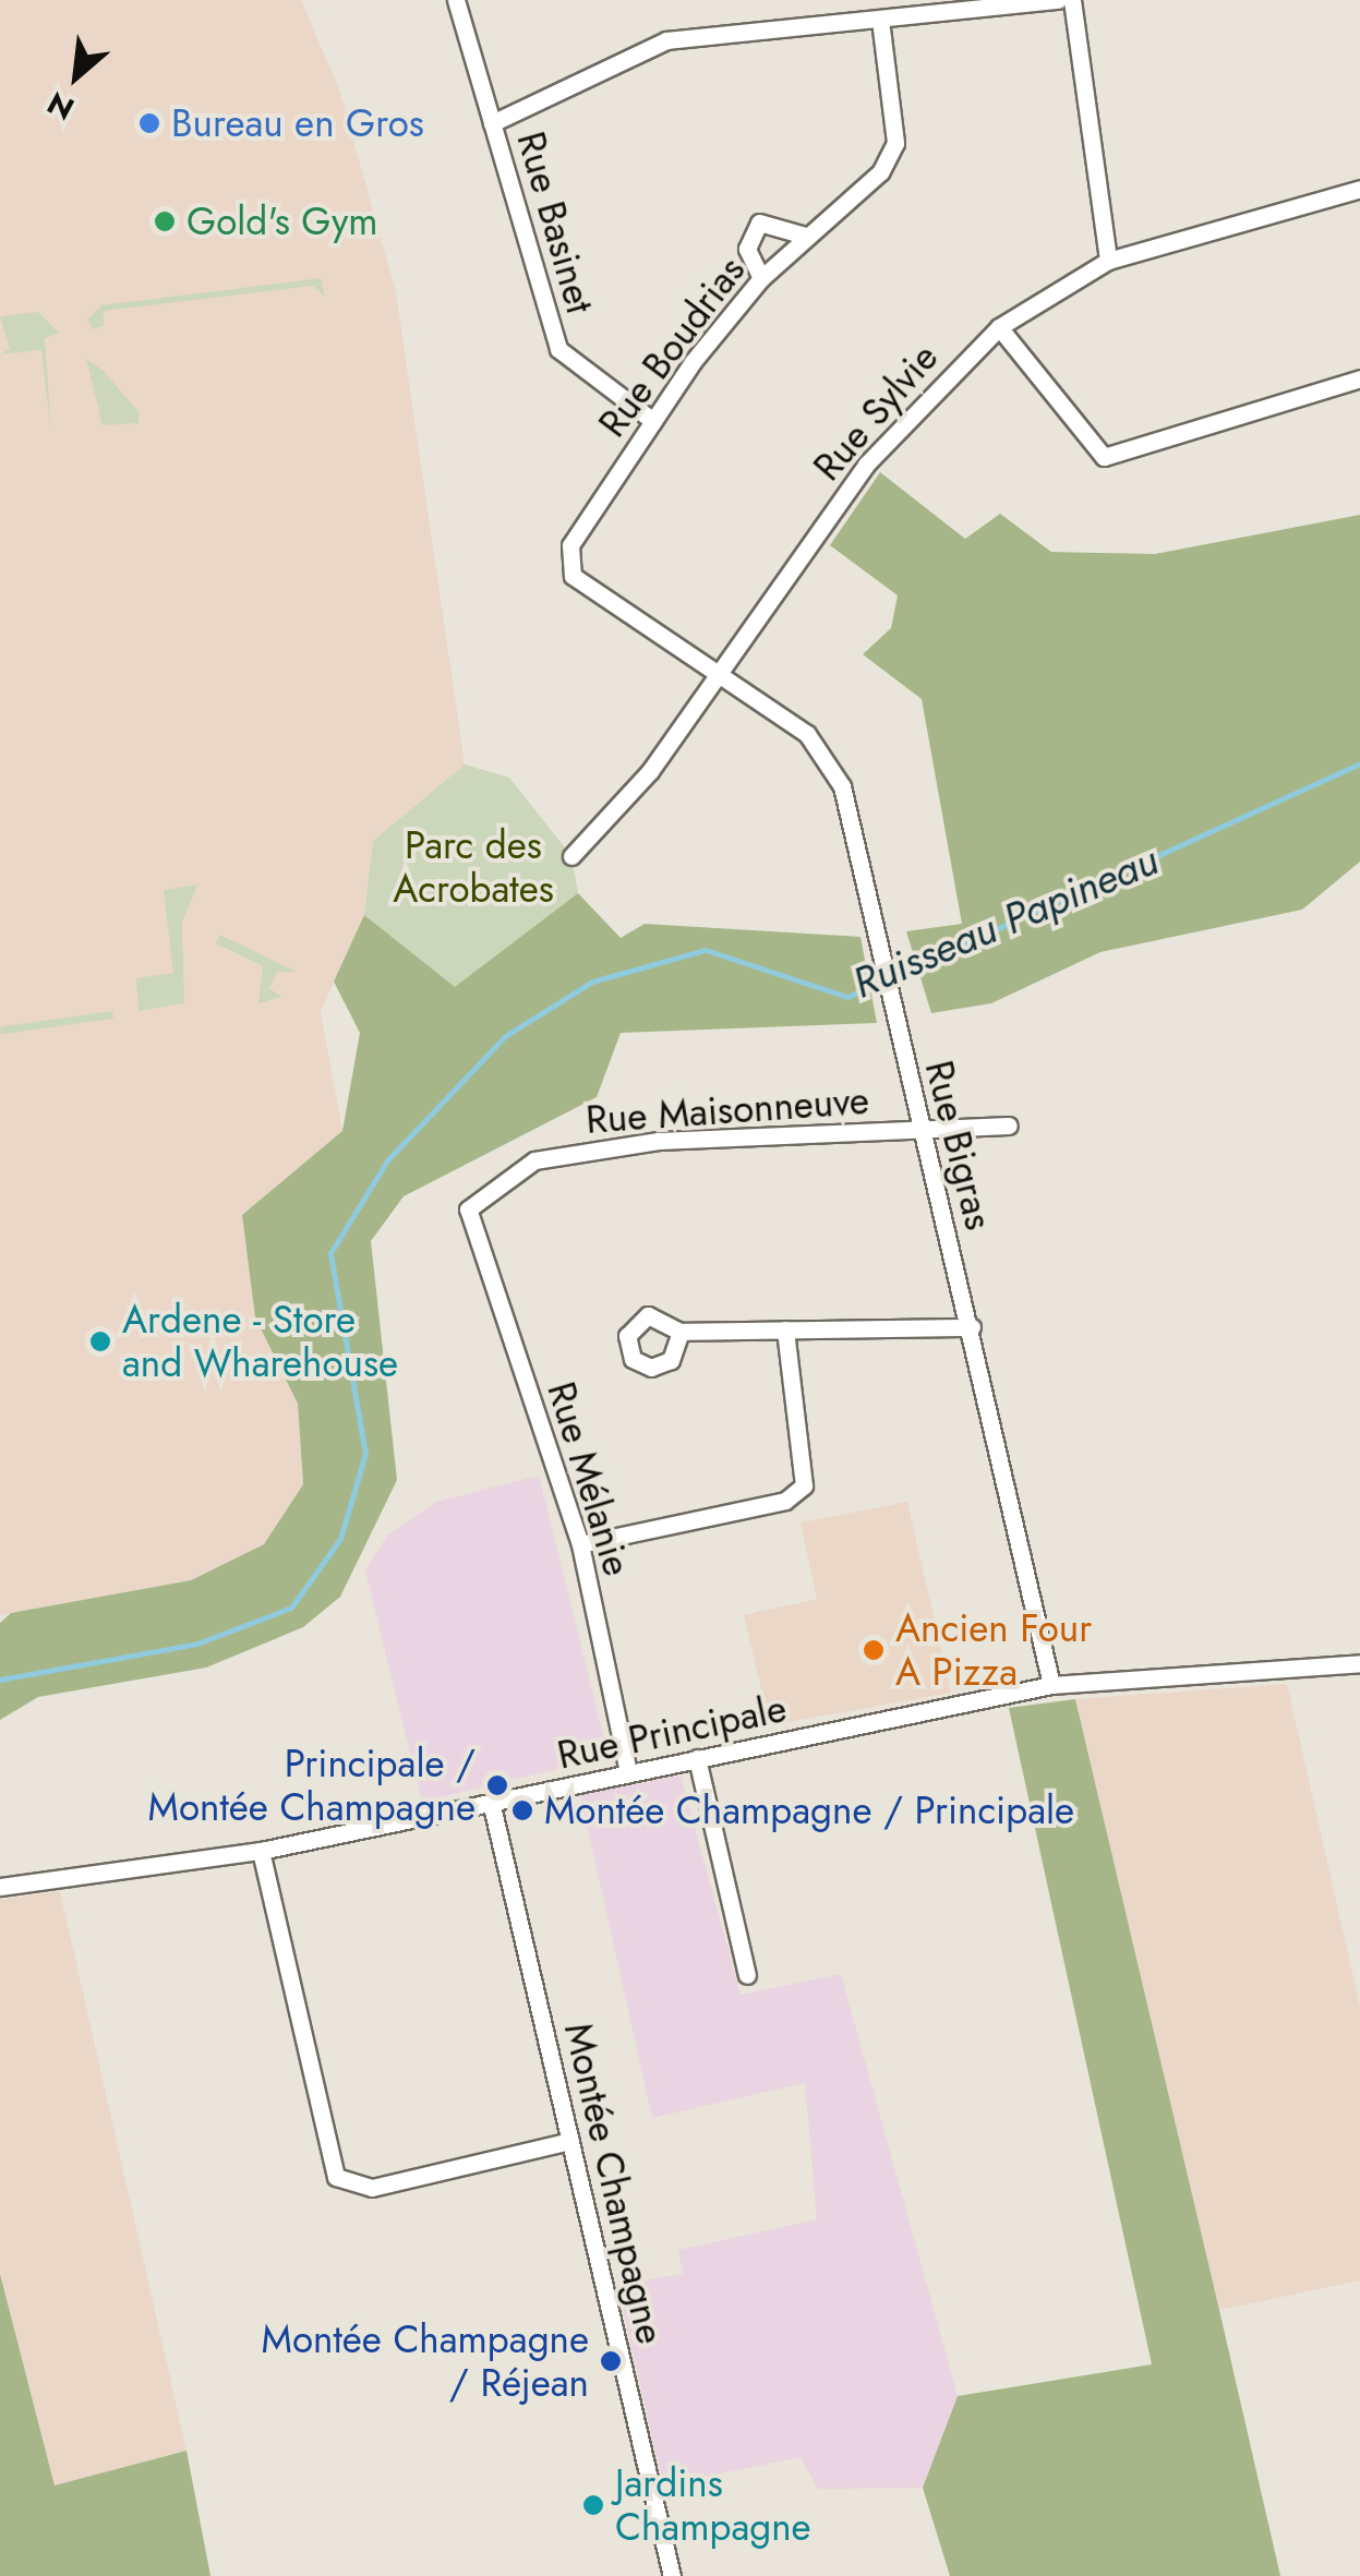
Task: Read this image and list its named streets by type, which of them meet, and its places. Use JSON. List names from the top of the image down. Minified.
{"streets":{"street":["Rue Basinet","Rue Boudrias","Rue Sylvie","Rue Maisonneuve","Rue Bigras","Rue Mélanie","Rue Principale","Montée Champagne"]},"crossings":[["Rue Basinet","Rue Boudrias"],["Rue Boudrias","Rue Sylvie"],["Rue Boudrias","Rue Bigras"],["Rue Sylvie","Rue Bigras"],["Rue Maisonneuve","Rue Bigras"],["Rue Maisonneuve","Rue Mélanie"],["Rue Bigras","Rue Principale"],["Rue Mélanie","Rue Principale"],["Rue Principale","Montée Champagne"]],"water":["Ruisseau Papineau"],"parks":["Parc des Acrobates"],"places":["Bureau en Gros","Gold's Gym","Ardene - Store and Wharehouse","Ancien Four A Pizza","Principale / Montée Champagne","Montée Champagne / Principale","Montée Champagne / Réjean","Jardins Champagne"],"north":"bottom left"}
